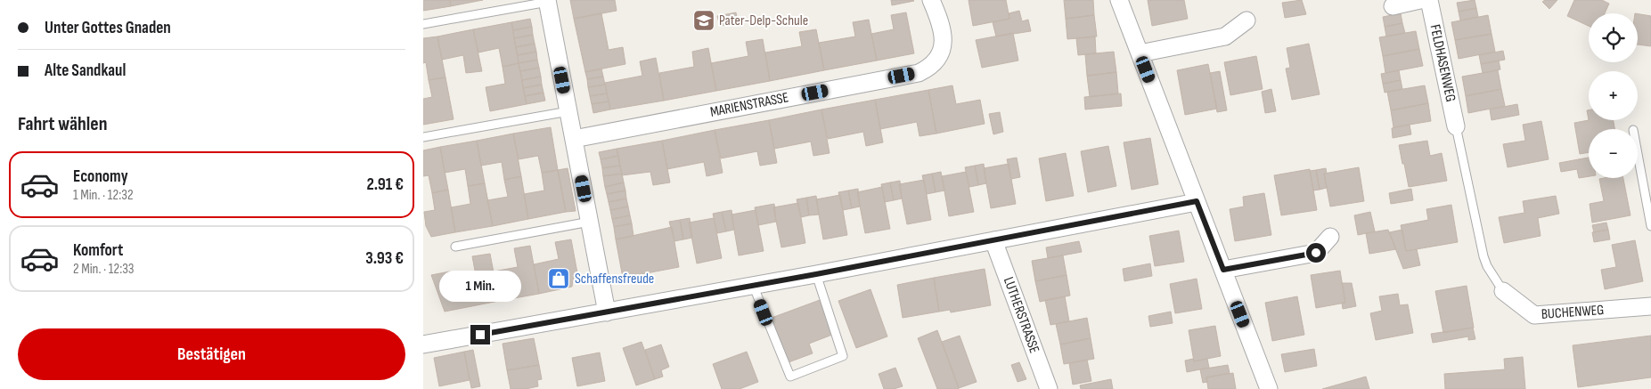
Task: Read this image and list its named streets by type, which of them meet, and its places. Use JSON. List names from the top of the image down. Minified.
{"streets":{"street":["FELDHASENWEG","MARIENSTRASSE","BUCHENWEG","LUTHERSTRASSE"]},"places":{"school or university":["Pater-Delp-Schule"],"shop":["Schaffensfreude"]},"page":{"banner":["Unter Gottes Gnaden","Alte Sandkaul"],"map_buttons":["+","−"],"heading":"Fahrt wählen","list":[{"name":"Economy","note":"1 Min. · 12:32","value":"2.91 €"},{"name":"Komfort","note":"2 Min. · 12:33","value":"3.93 €"}],"bubble":"1 Min.","buttons":"Bestätigen"}}
